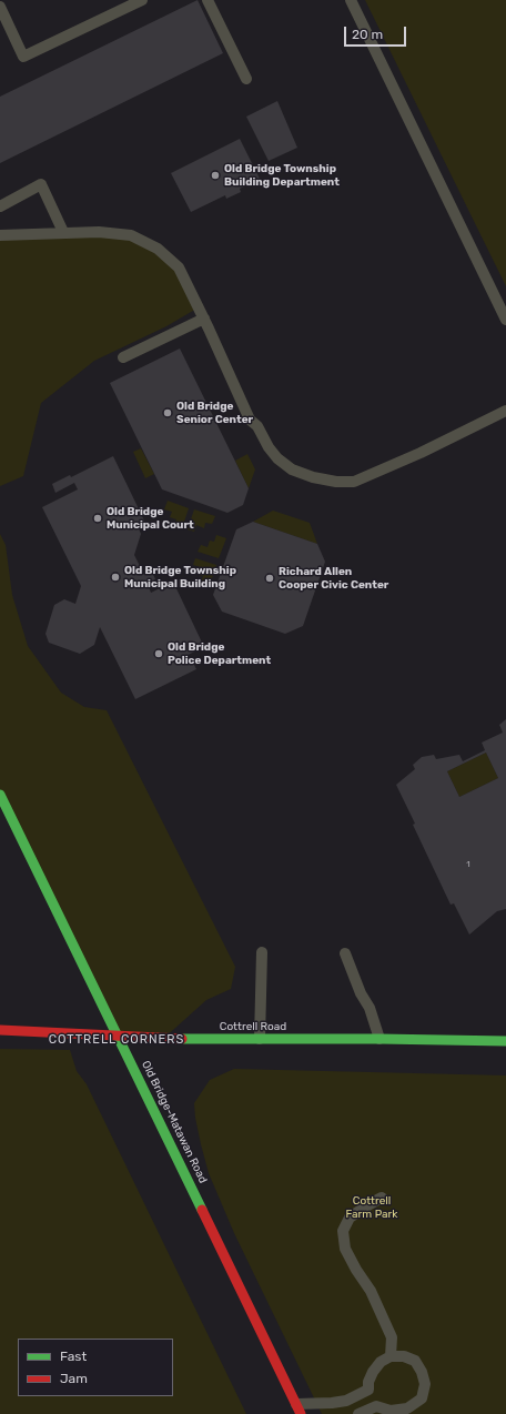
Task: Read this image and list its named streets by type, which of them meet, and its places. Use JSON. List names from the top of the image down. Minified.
{"streets":{"main road":["Cottrell Road","Old Bridge-Matawan Road"]},"crossings":[["Cottrell Road","Old Bridge-Matawan Road"]],"districts":["COTTRELL CORNERS"],"parks":["Cottrell Farm Park"],"places":["Old Bridge Township Building Department","Old Bridge Senior Center","Old Bridge Municipal Court","Old Bridge Township Municipal Building","Richard Allen Cooper Civic Center","Old Bridge Police Department"],"house_numbers":["1"],"legend":["Fast","Jam"],"scale_bar":"20 m"}
